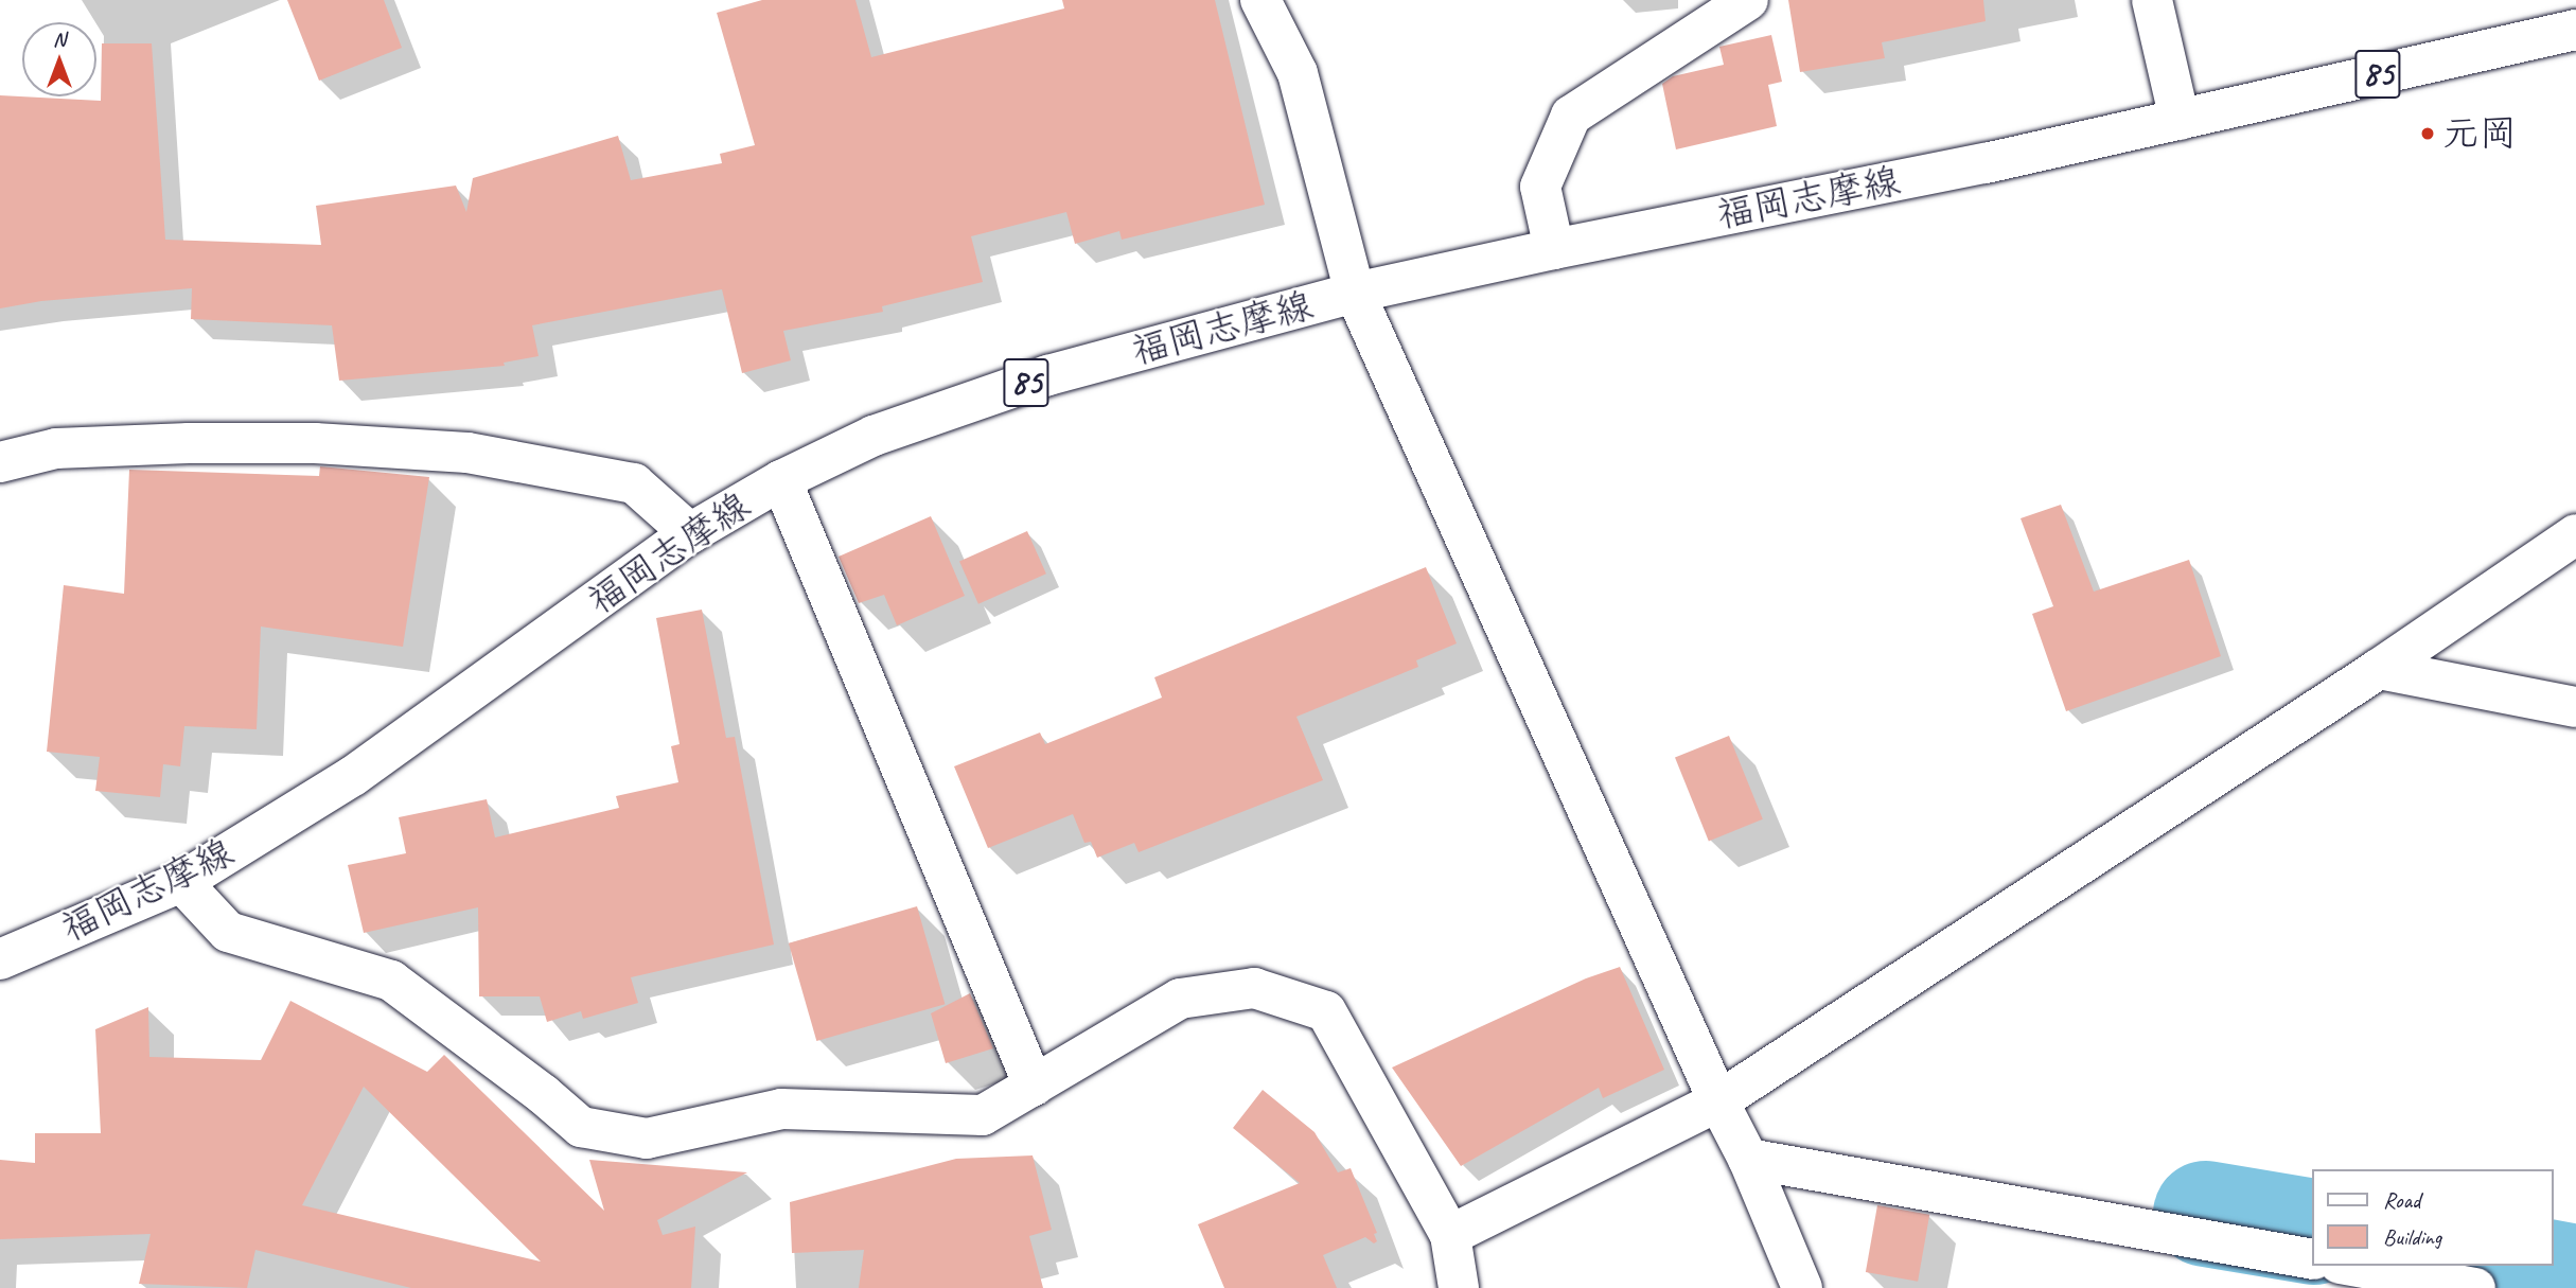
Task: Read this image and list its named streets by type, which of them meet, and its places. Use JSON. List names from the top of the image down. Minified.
{"streets":{"street":["85","福岡志摩線"]},"places":["元岡"],"legend":["Road","Building"],"north":"top"}
